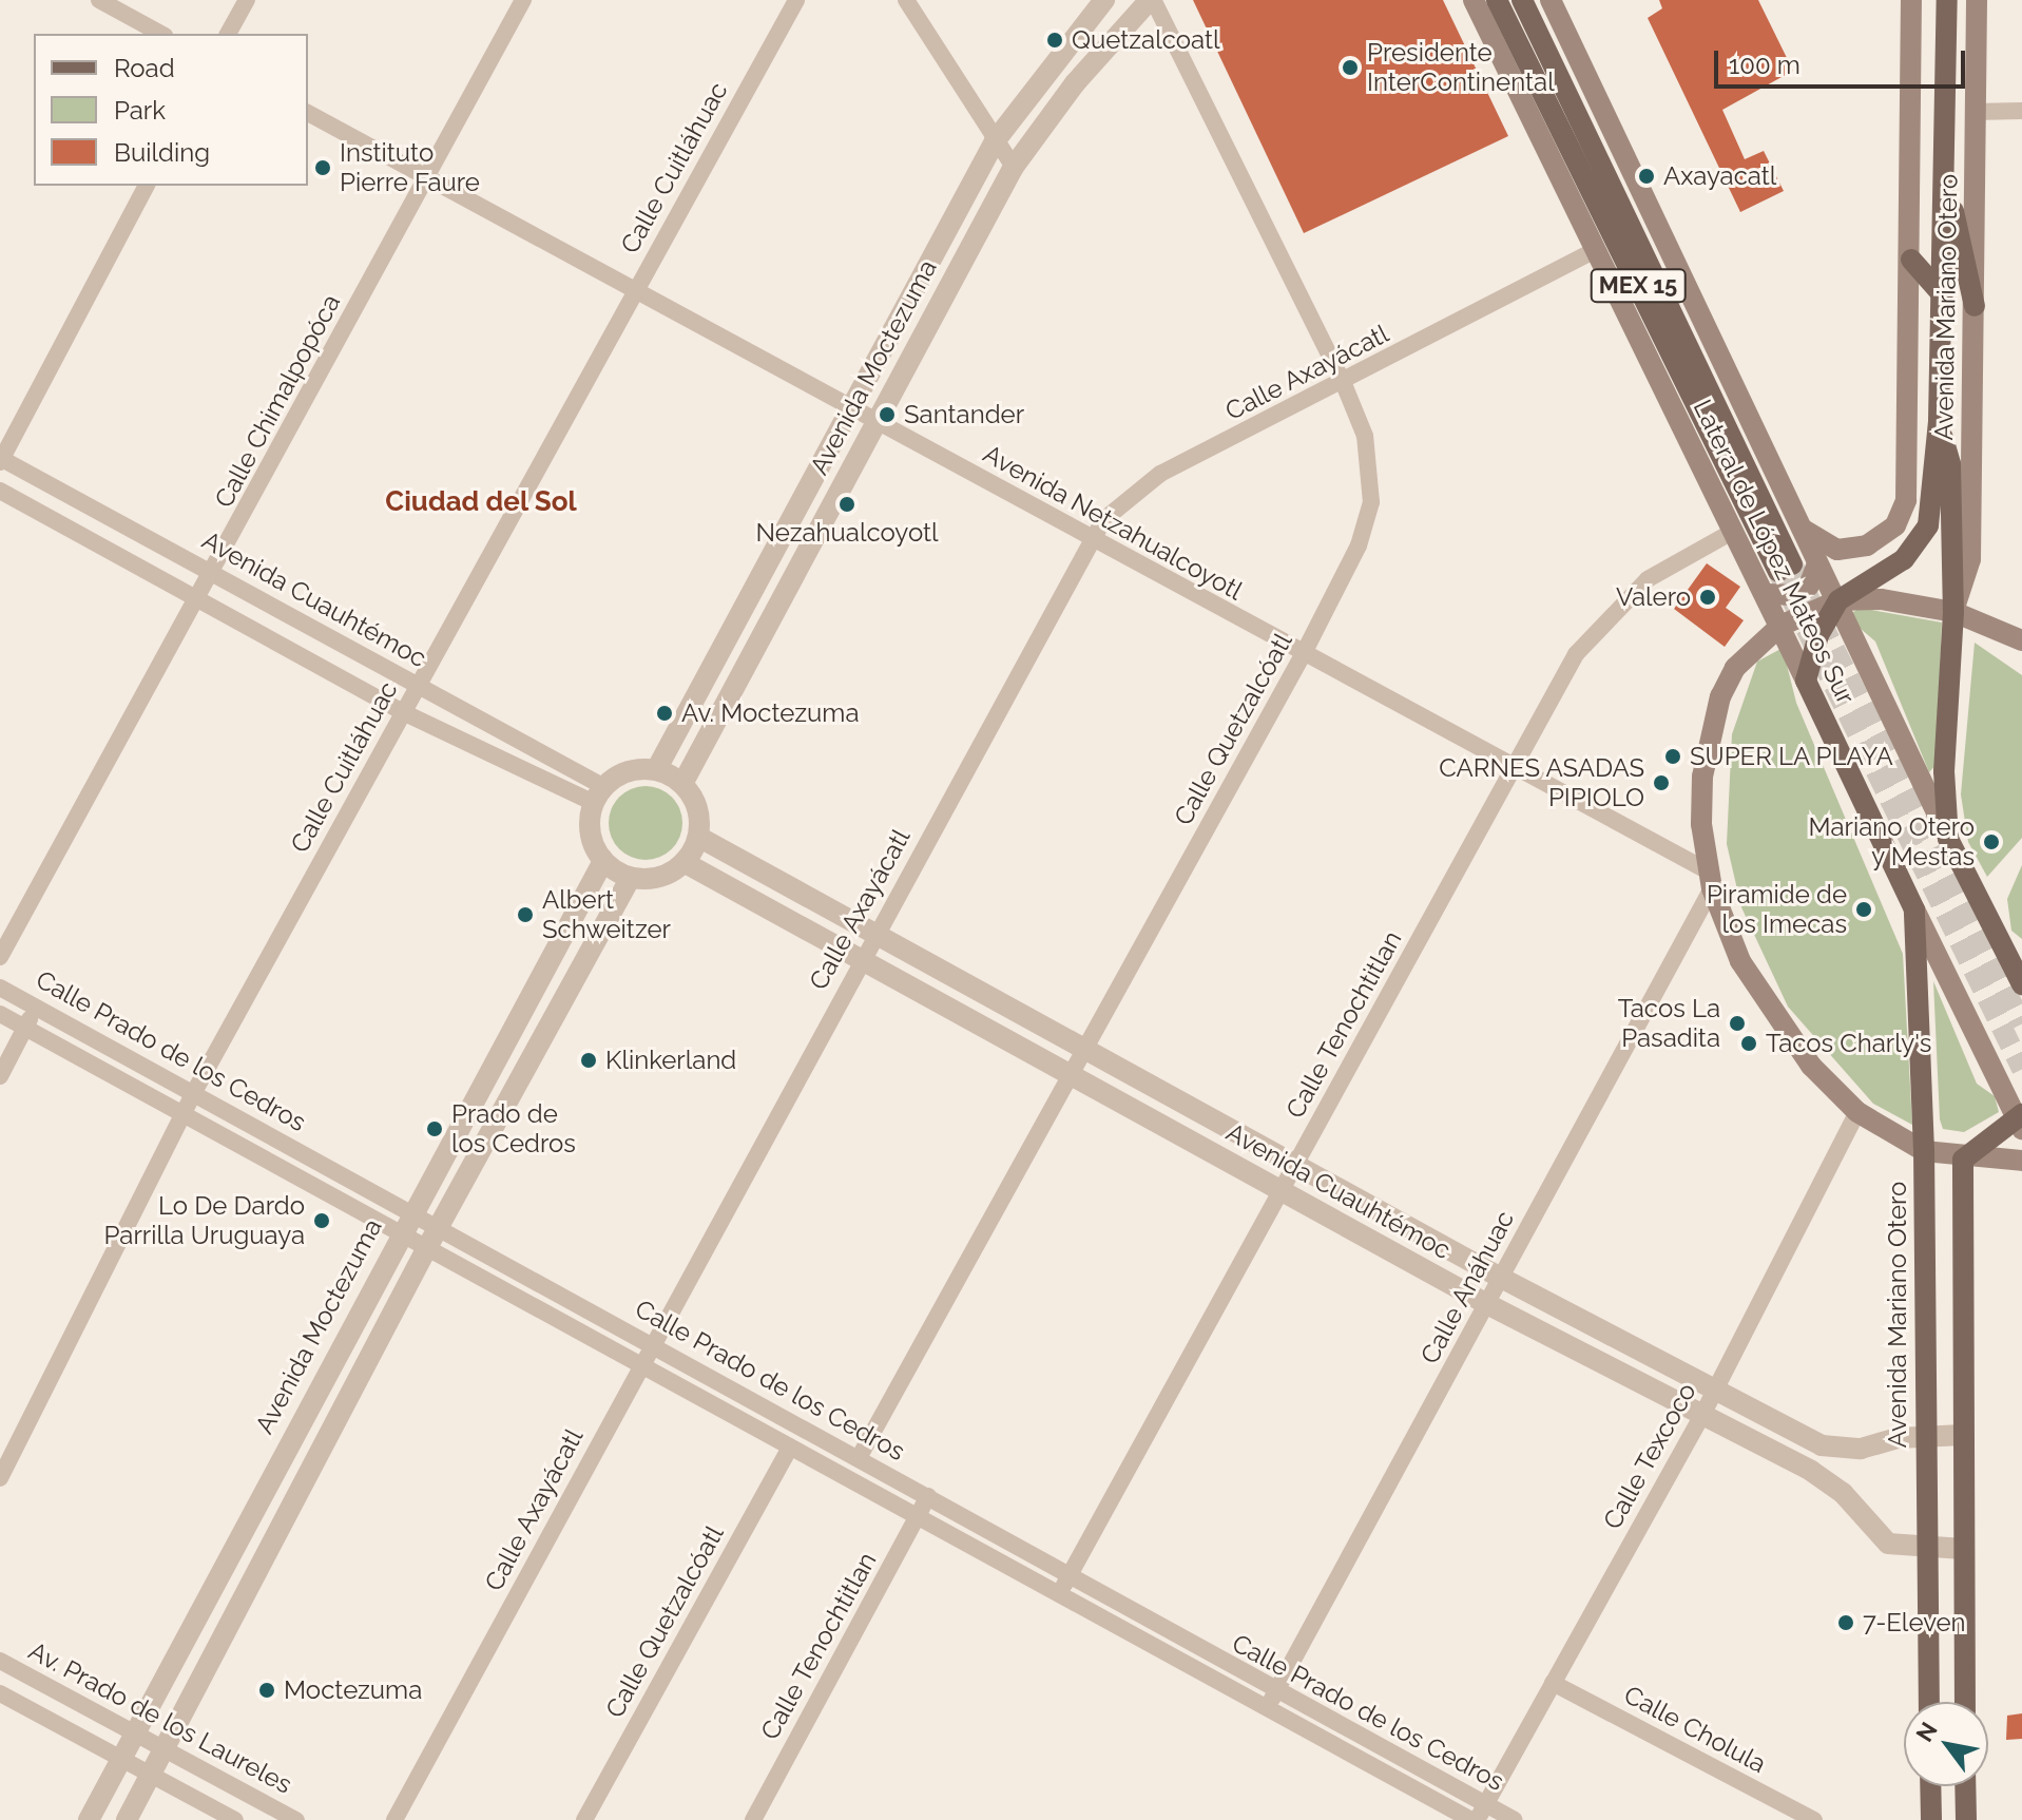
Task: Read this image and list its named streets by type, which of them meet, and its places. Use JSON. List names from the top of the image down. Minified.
{"streets":{"main road":["MEX 15","Avenida Mariano Otero","Lateral de López Mateos Sur"],"street":["Calle Cuitláhuac","Avenida Moctezuma","Calle Axayácatl","Calle Chimalpopóca","Avenida Netzahualcoyotl","Avenida Cuauhtémoc","Calle Quetzalcóatl","Calle Tenochtitlan","Calle Prado de los Cedros","Calle Anáhuac","Calle Texcoco","Av. Prado de los Laureles","Calle Cholula"]},"crossings":[["Calle Cuitláhuac","Avenida Netzahualcoyotl"],["Calle Cuitláhuac","Avenida Cuauhtémoc"],["Calle Cuitláhuac","Calle Prado de los Cedros"],["Avenida Mariano Otero","Lateral de López Mateos Sur"],["Avenida Mariano Otero","Avenida Cuauhtémoc"],["Avenida Moctezuma","Avenida Netzahualcoyotl"],["Avenida Moctezuma","Avenida Cuauhtémoc"],["Avenida Moctezuma","Calle Quetzalcóatl"],["Avenida Moctezuma","Calle Prado de los Cedros"],["Avenida Moctezuma","Av. Prado de los Laureles"],["Calle Axayácatl","Avenida Netzahualcoyotl"],["Calle Axayácatl","Lateral de López Mateos Sur"],["Calle Axayácatl","Avenida Cuauhtémoc"],["Calle Axayácatl","Calle Quetzalcóatl"],["Calle Axayácatl","Calle Prado de los Cedros"],["Calle Chimalpopóca","Avenida Netzahualcoyotl"],["Calle Chimalpopóca","Avenida Cuauhtémoc"],["Avenida Netzahualcoyotl","Calle Quetzalcóatl"],["Avenida Netzahualcoyotl","Calle Tenochtitlan"],["Avenida Netzahualcoyotl","Calle Anáhuac"],["Lateral de López Mateos Sur","Calle Tenochtitlan"],["Avenida Cuauhtémoc","Calle Quetzalcóatl"],["Avenida Cuauhtémoc","Calle Tenochtitlan"],["Avenida Cuauhtémoc","Calle Anáhuac"],["Avenida Cuauhtémoc","Calle Texcoco"],["Calle Quetzalcóatl","Calle Prado de los Cedros"],["Calle Tenochtitlan","Calle Prado de los Cedros"],["Calle Prado de los Cedros","Calle Anáhuac"],["Calle Prado de los Cedros","Calle Texcoco"],["Calle Texcoco","Calle Cholula"]],"districts":["Ciudad del Sol"],"places":["Quetzalcoatl","Presidente InterContinental","Instituto Pierre Faure","Axayacatl","Santander","Nezahualcoyotl","Valero","Av. Moctezuma","SUPER LA PLAYA","CARNES ASADAS PIPIOLO","Mariano Otero y Mestas","Piramide de los Imecas","Albert Schweitzer","Tacos La Pasadita","Tacos Charly's","Klinkerland","Prado de los Cedros","Lo De Dardo Parrilla Uruguaya","7-Eleven","Moctezuma"],"legend":["Road","Park","Building"],"scale_bar":"100 m","north":"top left"}
